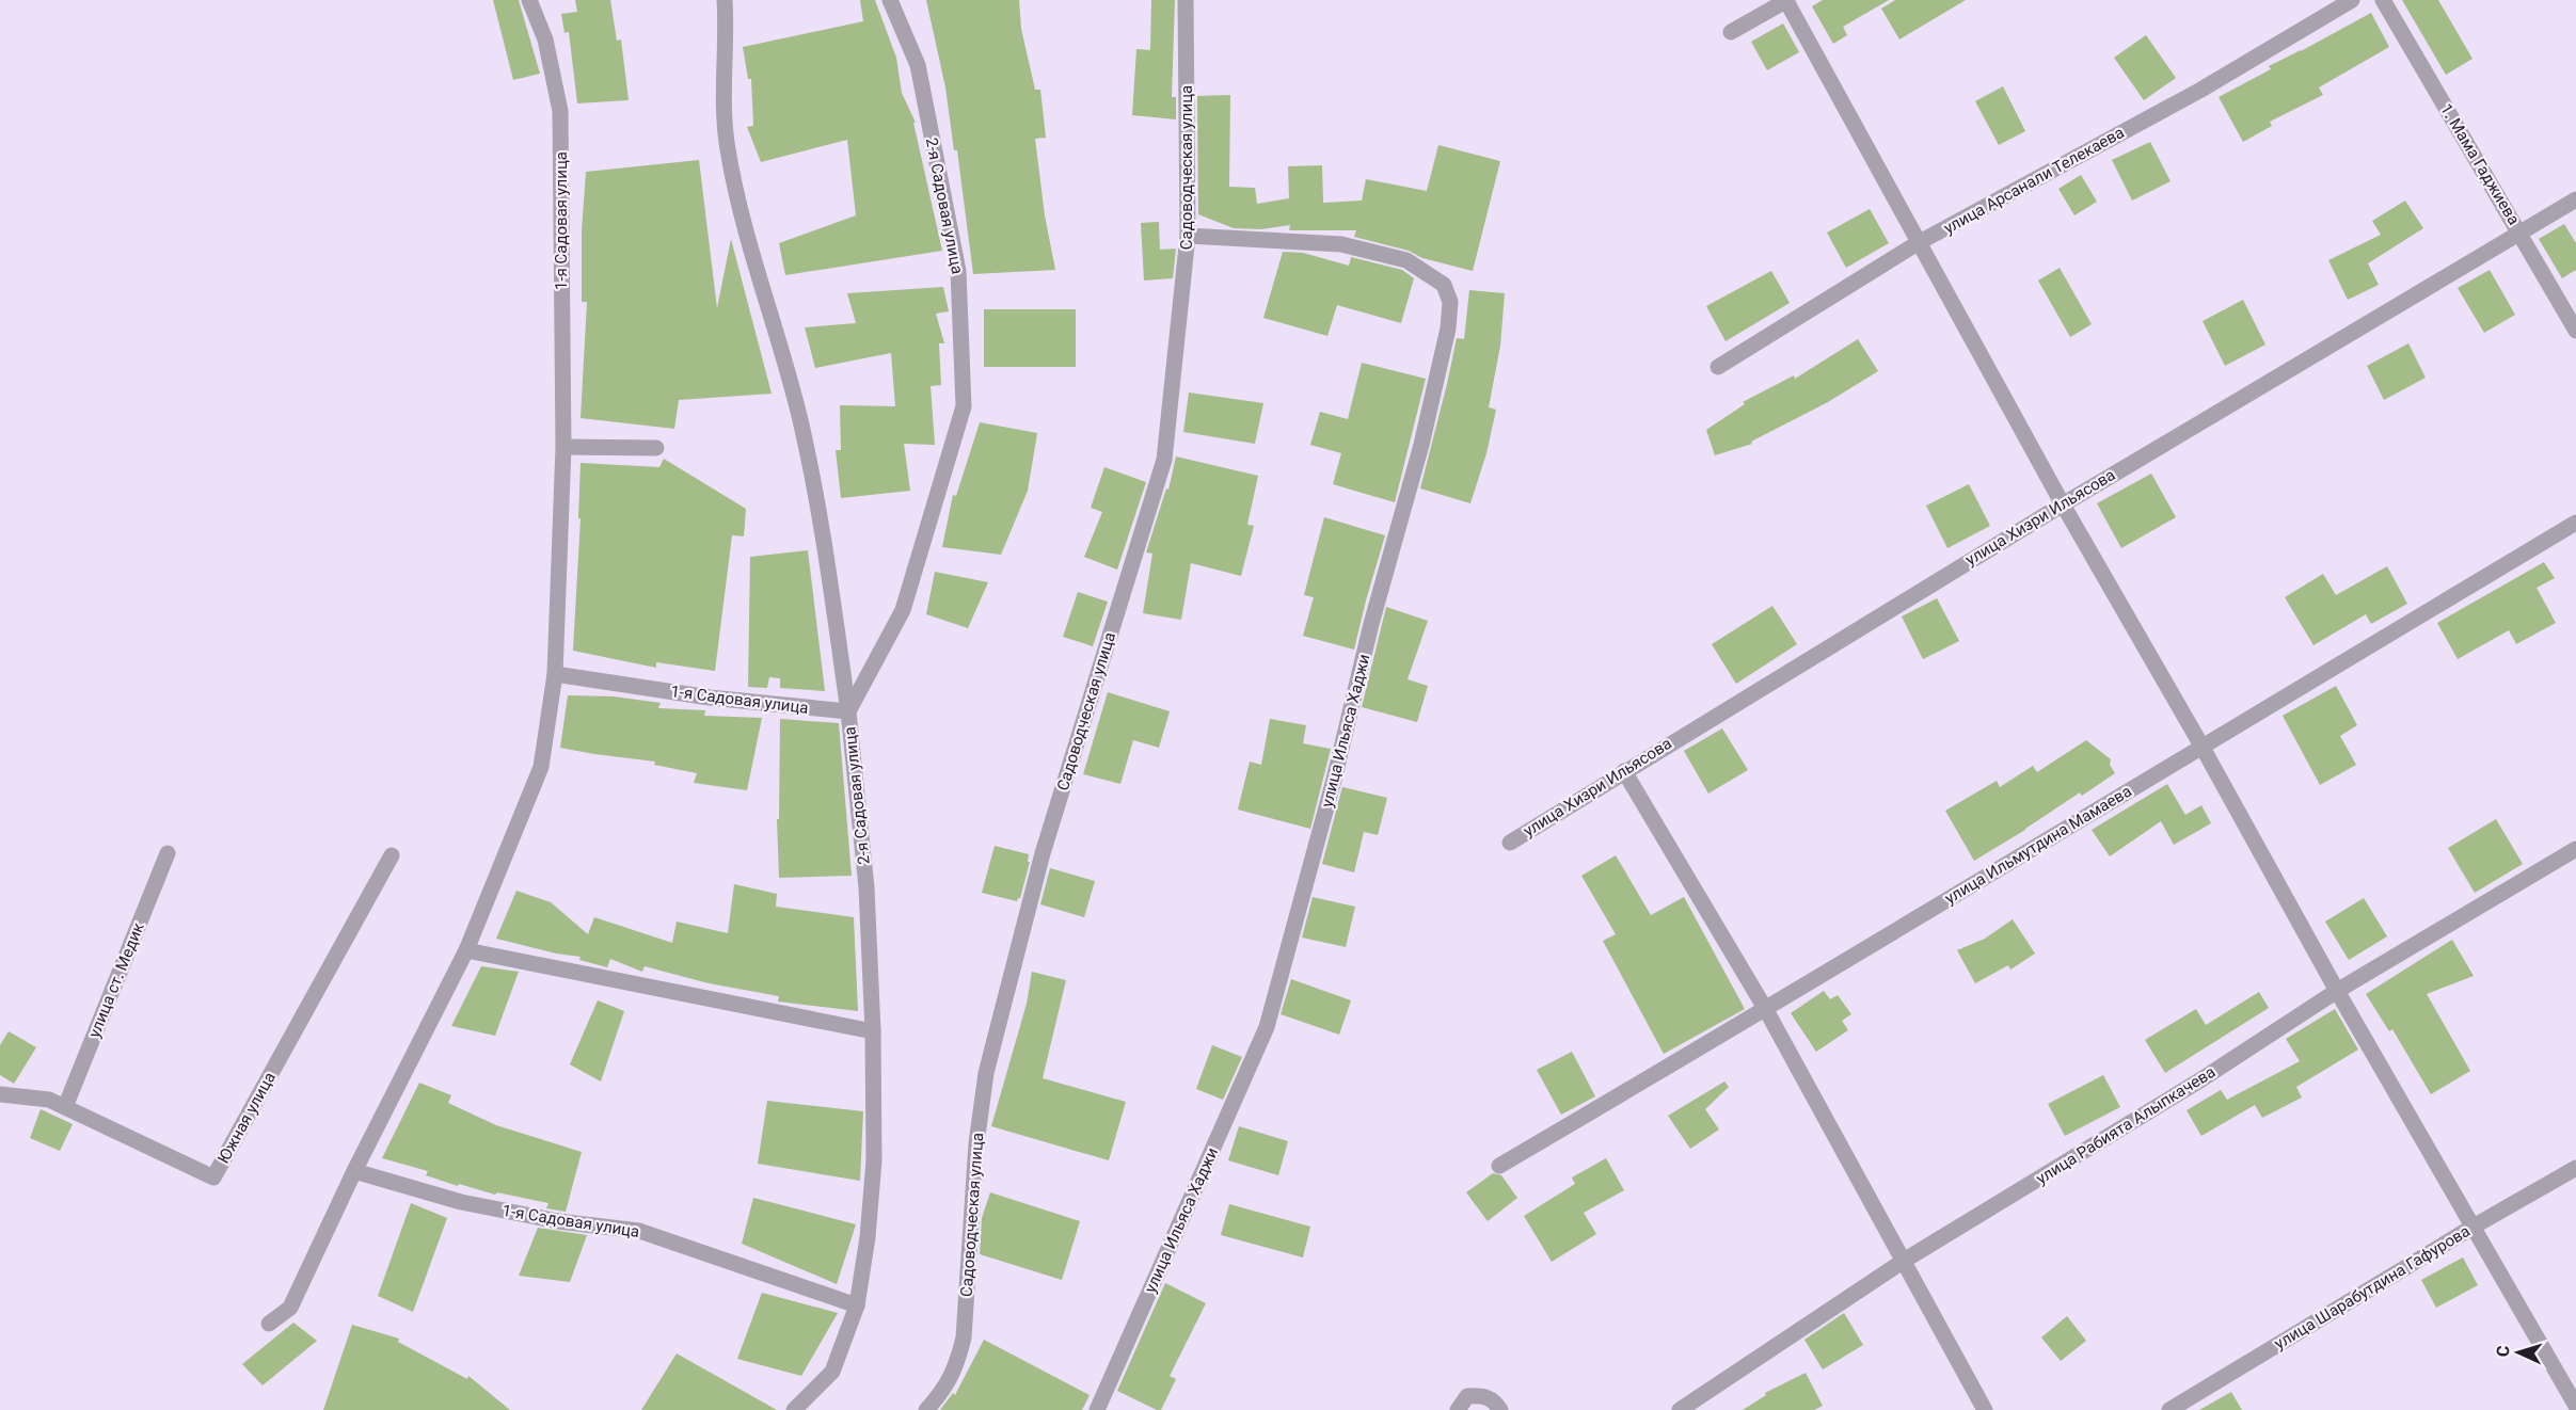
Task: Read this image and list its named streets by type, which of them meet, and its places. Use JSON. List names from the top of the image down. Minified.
{"streets":{"street":["1. Мама Гаджиева","Садоводческая улица","улица Арсанали Телекаева","2-я Садовая улица","1-я Садовая улица","улица Хизри Ильясова","улица Ильяса Хаджи","улица Ильмутдина Мамаева","улица ст. Медик","Южная улица","улица Рабията Алыпкачева","улица Шарабутдина Гафурова"]},"crossings":[["1. Мама Гаджиева","улица Хизри Ильясова"],["Садоводческая улица","улица Ильяса Хаджи"],["2-я Садовая улица","1-я Садовая улица"],["улица ст. Медик","Южная улица"]],"north":"left"}
